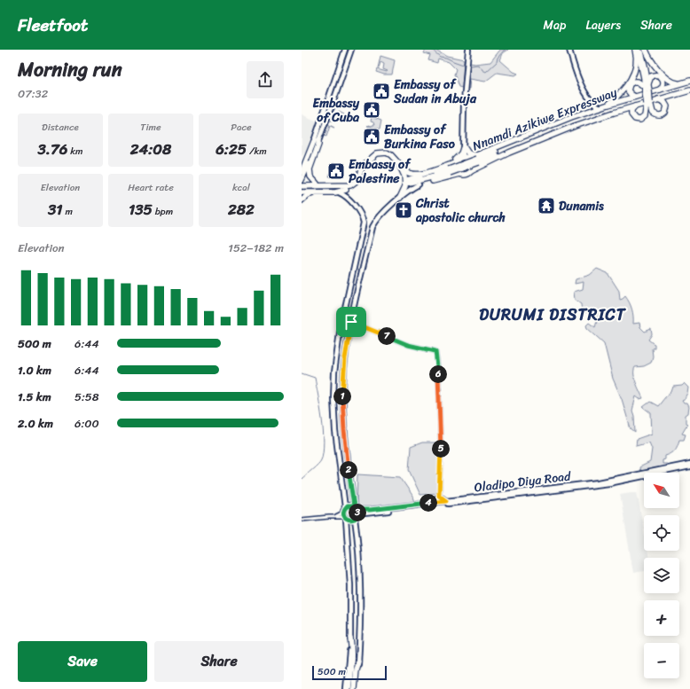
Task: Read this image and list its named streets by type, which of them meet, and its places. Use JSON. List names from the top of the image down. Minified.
{"streets":{"highway":["Nnamdi Azikiwe Expressway"],"main road":["Oladipo Diya Road"]},"districts":["DURUMI DISTRICT"],"places":{"public building":["Embassy of Sudan in Abuja","Embassy of Cuba","Embassy of Burkina Faso","Embassy of Palestine"],"temple":["Dunamis"],"church":["Christ apostolic church"]},"scale_bar":"500 m","north":"top left","page":{"header":"Fleetfoot","nav":["Map","Layers","Share"],"heading":["Morning run","07:32"],"stats":[["Distance","3.76 km"],["Time","24:08"],["Pace","6:25 /km"],["Elevation","31 m"],["Heart rate","135 bpm"],["kcal","282"]],"chart":["Elevation","152–182 m"],"pins":["7","6","1","5","2","4","3"],"list":[{"name":"500 m","note":"6:44"},{"name":"1.0 km","note":"6:44"},{"name":"1.5 km","note":"5:58"},{"name":"2.0 km","note":"6:00"}],"map_buttons":["+","−"],"buttons":["Save","Share"],"scale":"500 m"}}
